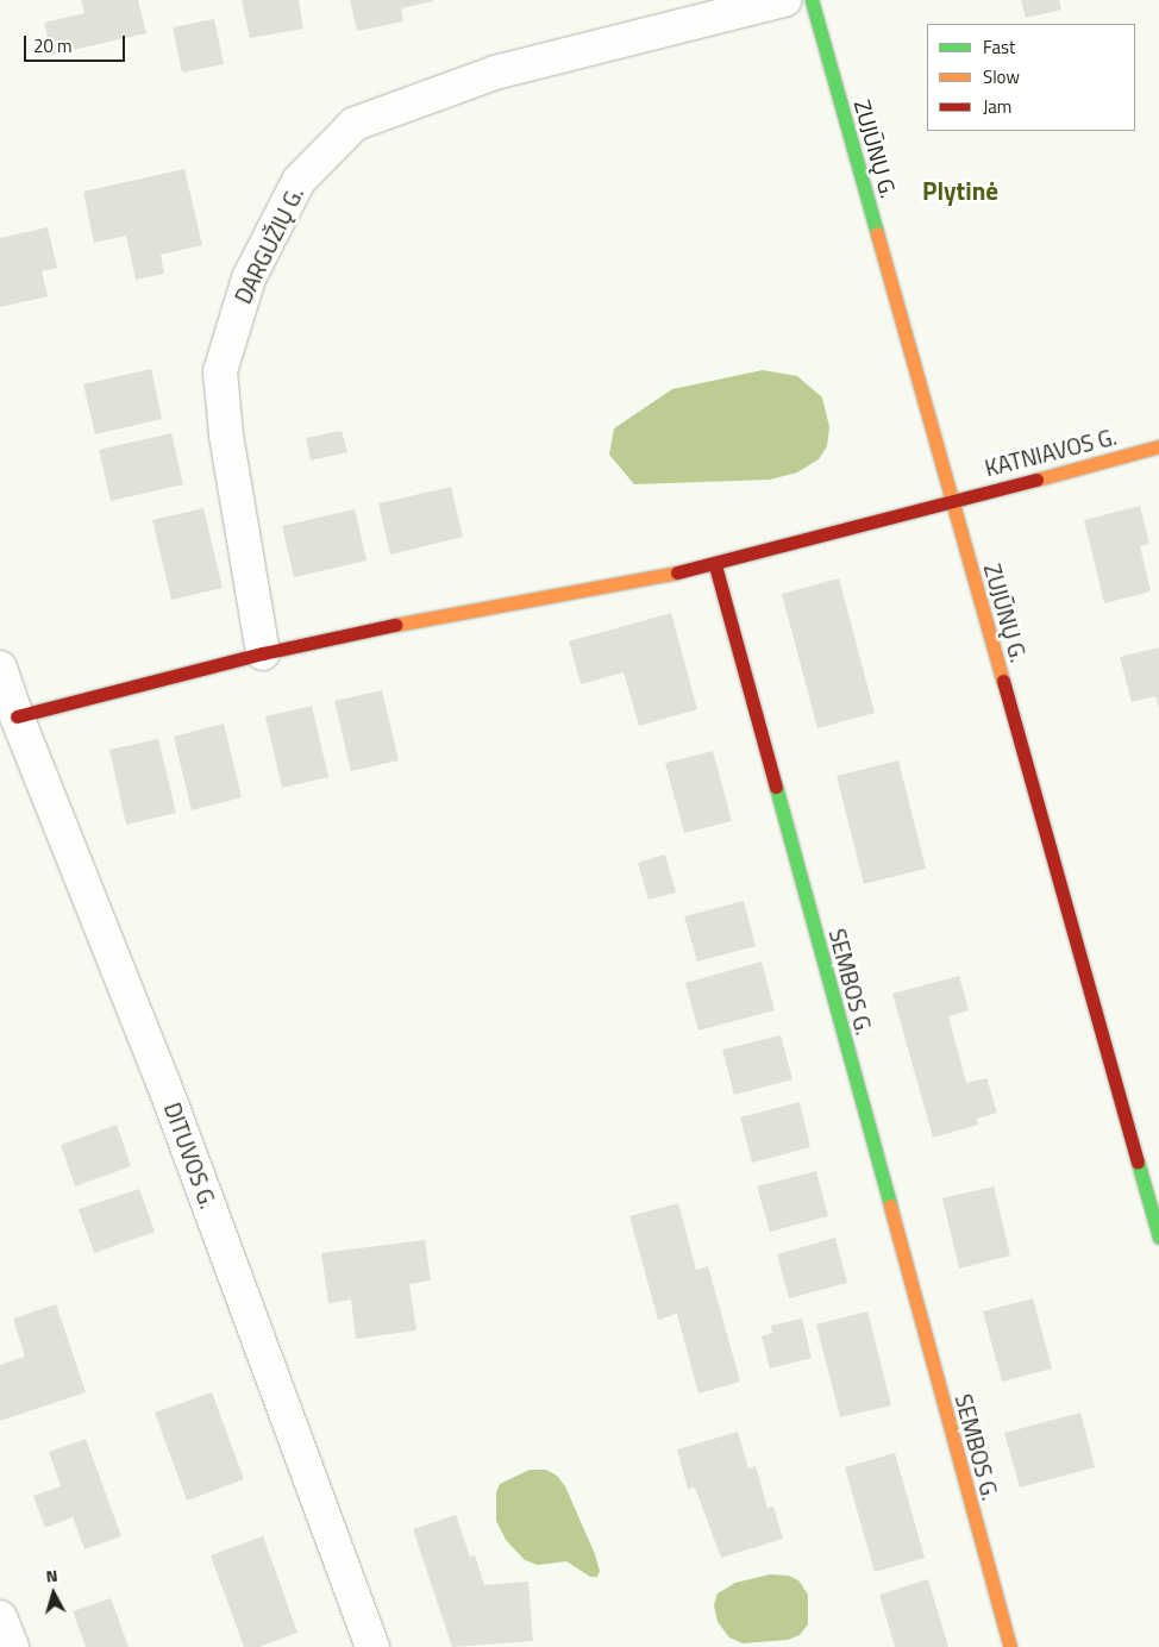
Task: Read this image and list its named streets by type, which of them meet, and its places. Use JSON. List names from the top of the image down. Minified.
{"streets":{"street":["ZUJŪNŲ G.","DARGUŽIŲ G.","KATNIAVOS G.","SEMBOS G.","DITUVOS G."]},"crossings":[["ZUJŪNŲ G.","KATNIAVOS G."]],"districts":["Plytinė"],"legend":["Fast","Slow","Jam"],"scale_bar":"20 m","north":"top"}
